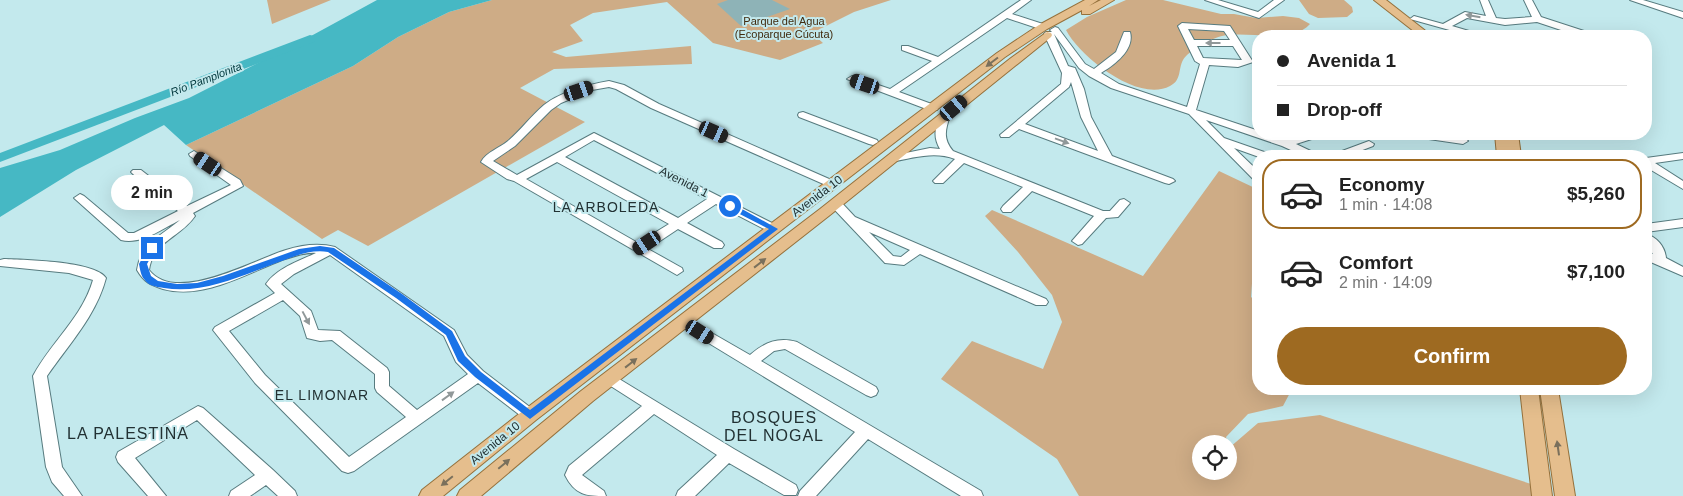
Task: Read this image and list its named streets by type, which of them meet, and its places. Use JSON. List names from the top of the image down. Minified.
{"streets":{"main road":["Avenida 10"],"street":["Avenida 1"]},"crossings":[["Avenida 1","Avenida 10"]],"districts":["LA ARBOLEDA","EL LIMONAR","BOSQUES DEL NOGAL","LA PALESTINA"],"water":["Río Pamplonita"],"parks":["Parque del Agua (Ecoparque Cúcuta)"],"page":{"banner":["Avenida 1","Drop-off"],"list":[{"name":"Economy","note":"1 min · 14:08","value":"$5,260"},{"name":"Comfort","note":"2 min · 14:09","value":"$7,100"}],"bubble":"2 min","buttons":"Confirm"}}
